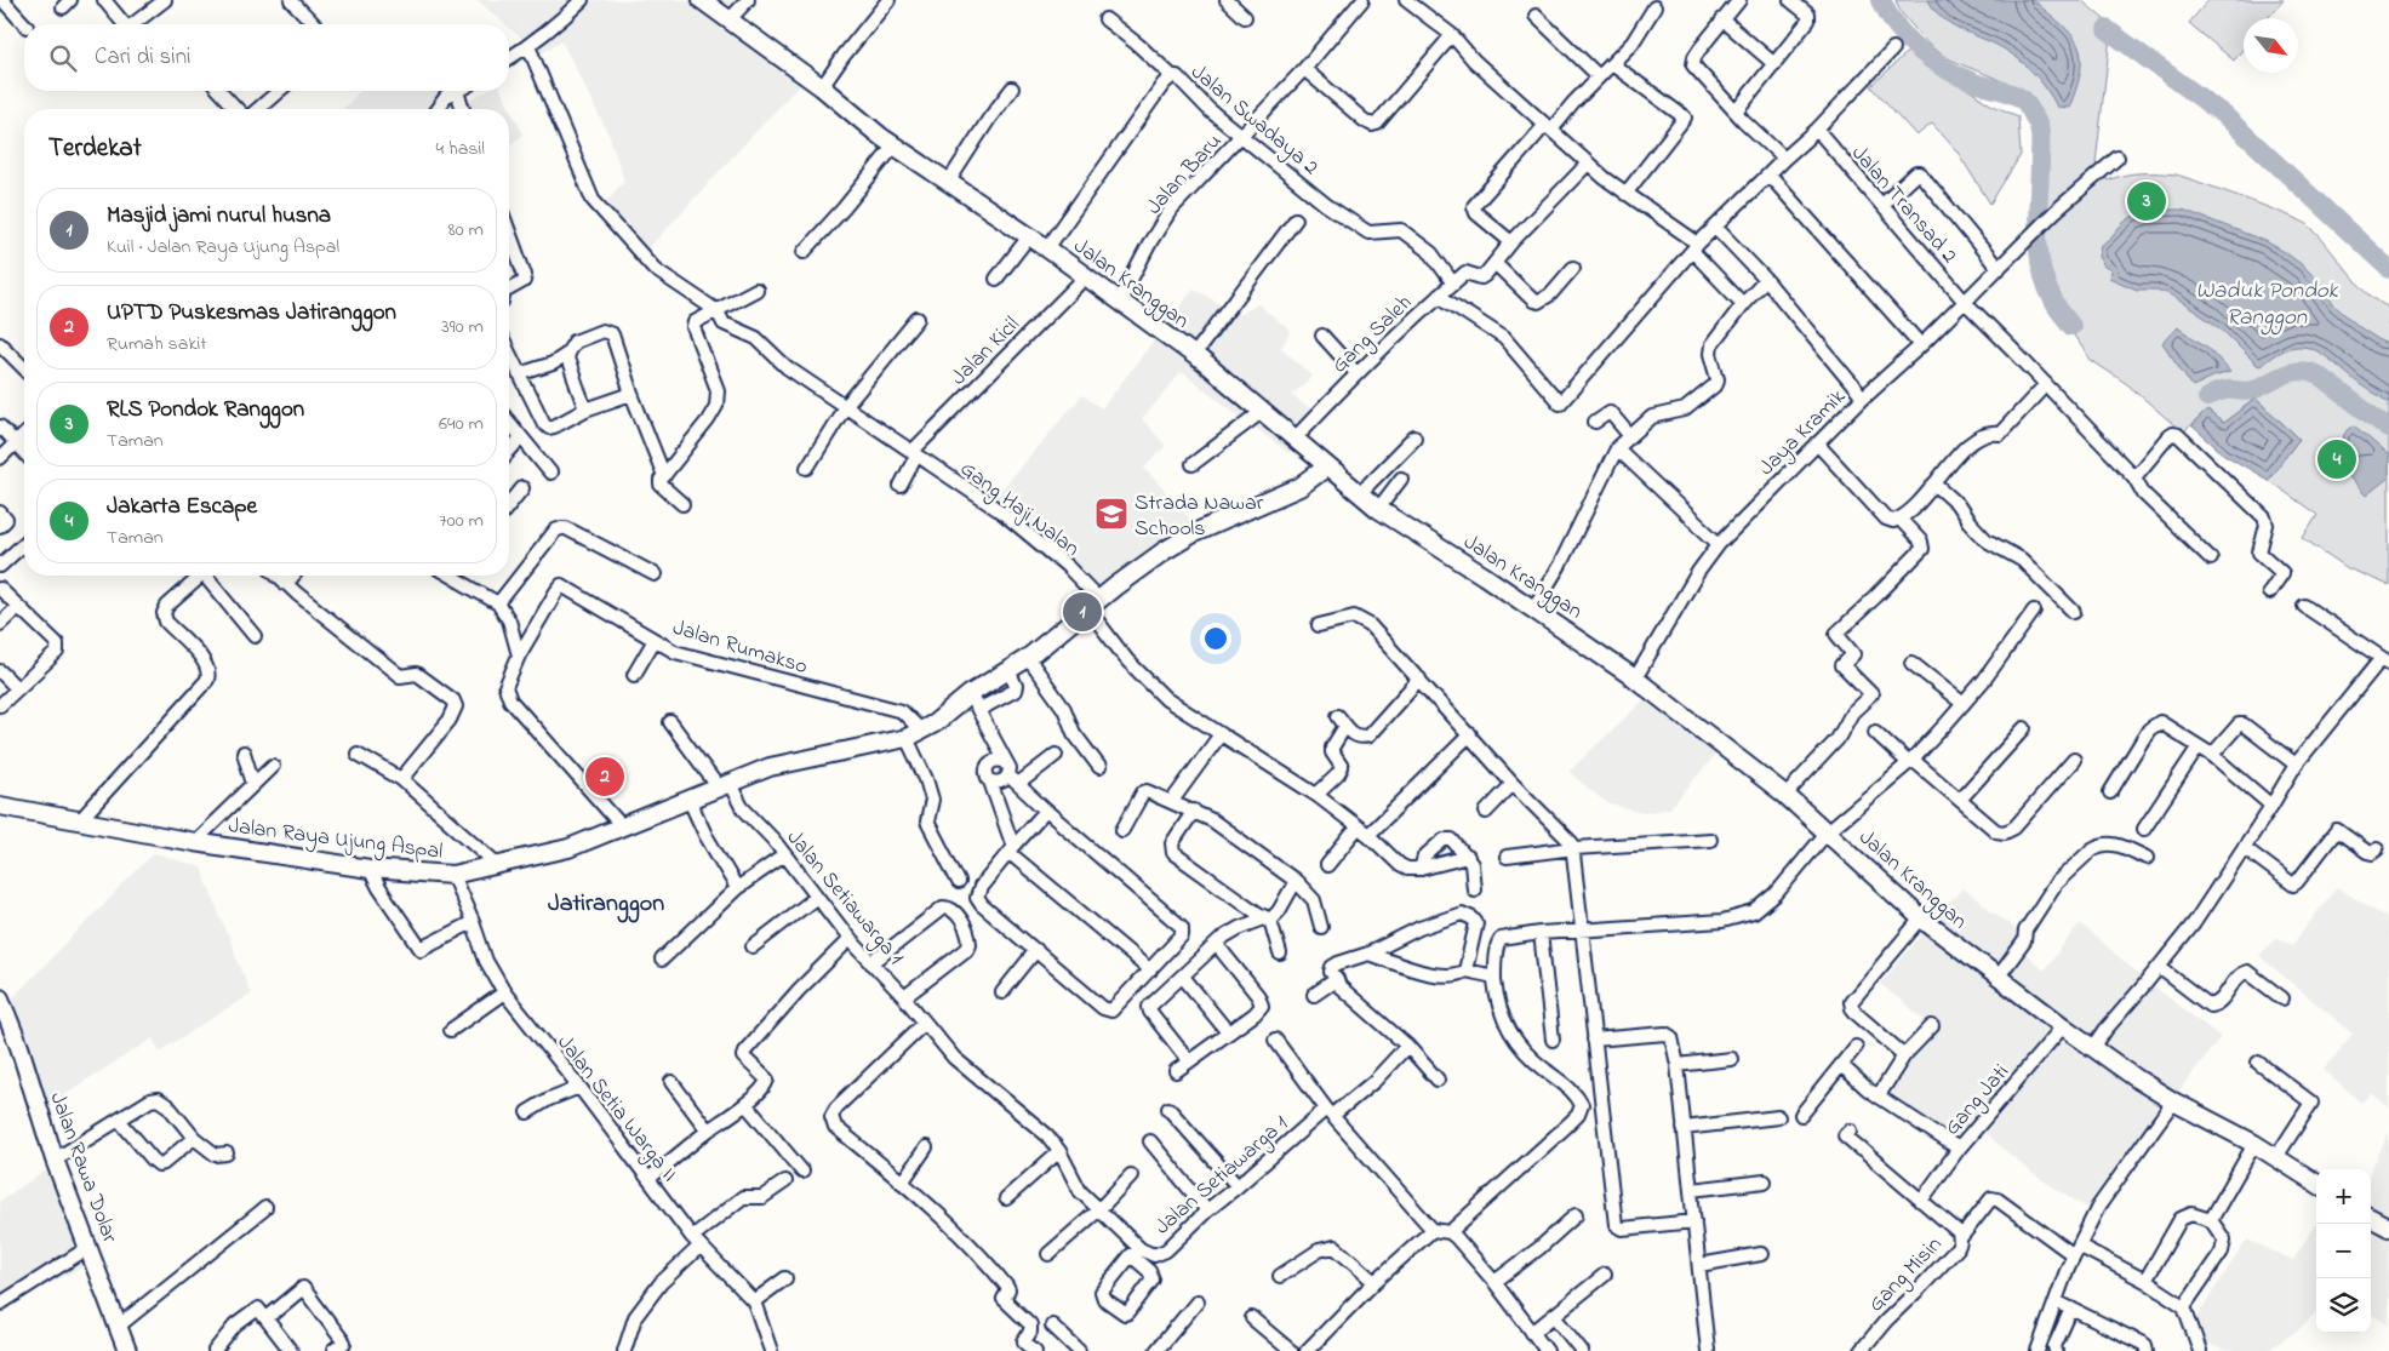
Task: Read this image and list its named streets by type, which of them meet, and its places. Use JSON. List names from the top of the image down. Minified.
{"streets":{"main road":["Jalan Kranggan","Jalan Raya Ujung Aspal","Jalan Rawa Dolar"],"street":["Jalan Swadaya 2","Jalan Baru","Jalan Transad 2","Gang Saleh","Jalan Kicil","Jaya Kramik","Gang Haji Nalan","Jalan Rumakso","Jalan Setiawarga 1","Gang Jati","Jalan Setia Warga II","Gang Misin"]},"crossings":[["Jalan Swadaya 2","Jalan Baru"],["Jalan Swadaya 2","Jalan Kranggan"],["Jalan Baru","Jalan Kranggan"],["Jalan Transad 2","Jaya Kramik"],["Jalan Kranggan","Gang Saleh"],["Jalan Kranggan","Jalan Kicil"],["Jalan Kranggan","Jaya Kramik"],["Jalan Kranggan","Jalan Raya Ujung Aspal"],["Jalan Kranggan","Gang Jati"],["Jalan Kicil","Gang Haji Nalan"],["Gang Haji Nalan","Jalan Raya Ujung Aspal"],["Jalan Rumakso","Jalan Raya Ujung Aspal"],["Jalan Raya Ujung Aspal","Jalan Setiawarga 1"],["Jalan Raya Ujung Aspal","Jalan Setia Warga II"],["Gang Jati","Gang Misin"]],"districts":["Jatiranggon"],"water":["Waduk Pondok Ranggon"],"places":{"school or university":["Strada Nawar Schools"]},"north":"bottom right","page":{"search":"Cari di sini","heading":["Terdekat","4 hasil"],"pins":["3","4","1","2"],"list":[{"mark":"1","name":"Masjid jami nurul husna","note":"Kuil · Jalan Raya Ujung Aspal","value":"80 m"},{"mark":"2","name":"UPTD Puskesmas Jatiranggon","note":"Rumah sakit","value":"390 m"},{"mark":"3","name":"RLS Pondok Ranggon","note":"Taman","value":"640 m"},{"mark":"4","name":"Jakarta Escape","note":"Taman","value":"700 m"}],"map_buttons":["+","−"]}}
